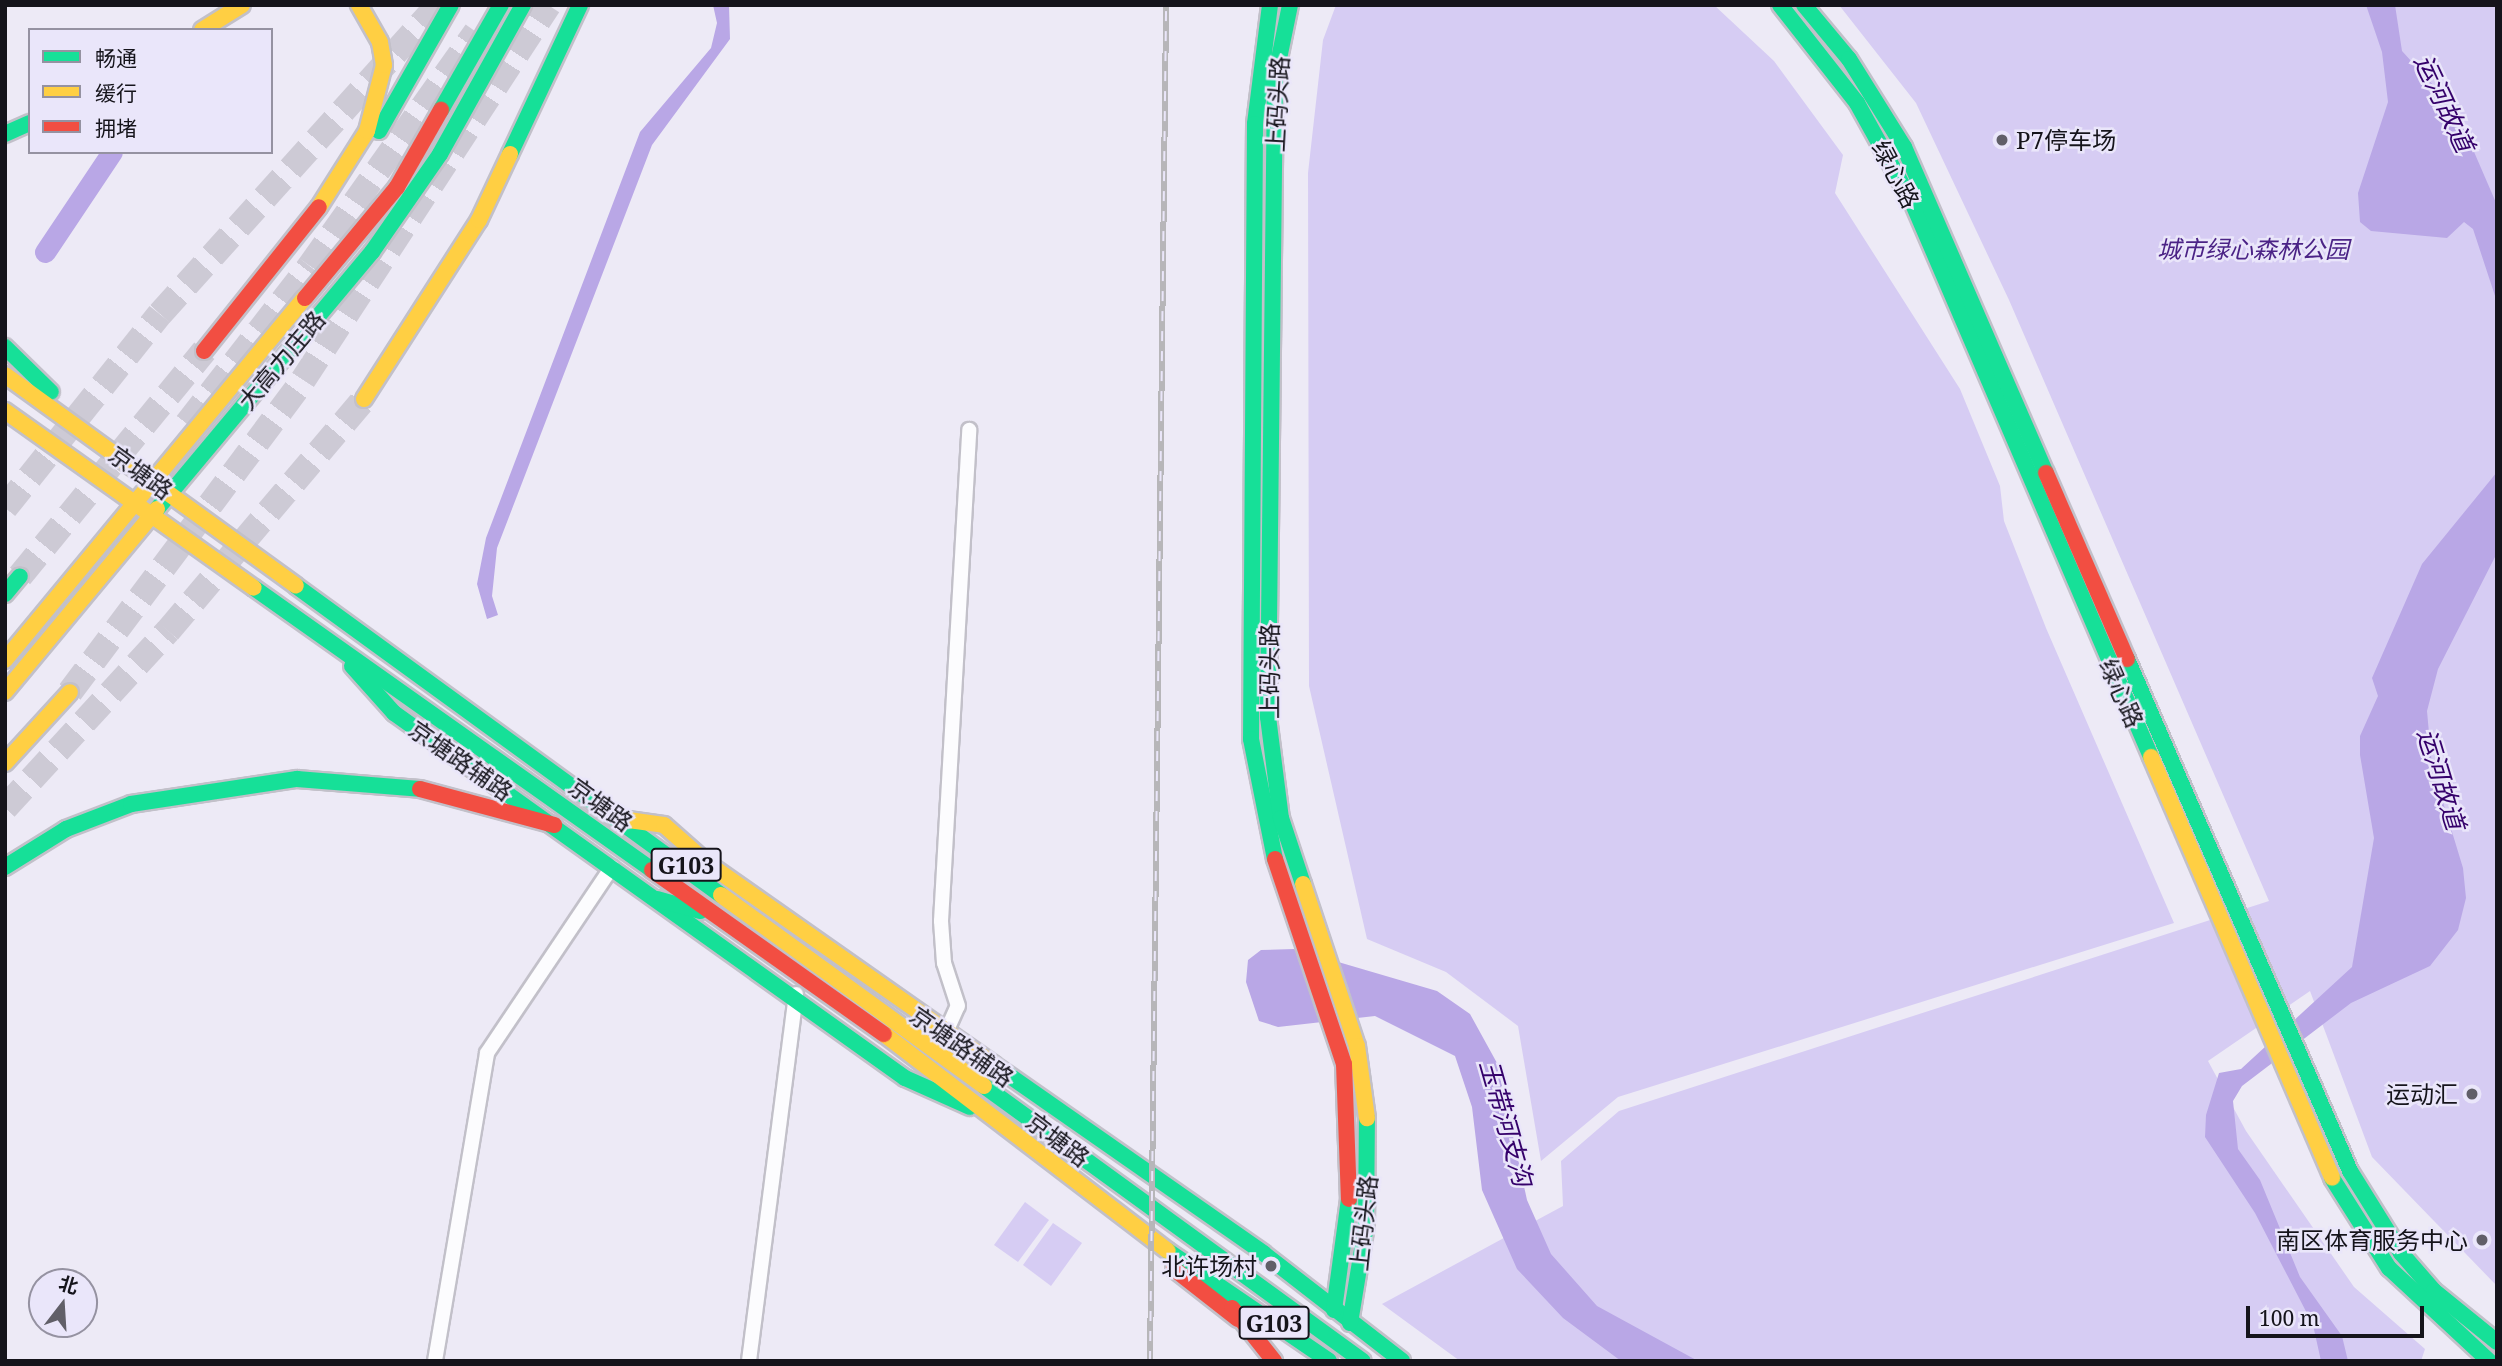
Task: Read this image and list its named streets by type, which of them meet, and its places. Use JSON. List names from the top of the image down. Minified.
{"streets":{"main road":["上码头路","绿心路","大高力庄路","京塘路","京塘路辅路","G103"]},"crossings":[["上码头路","京塘路辅路"],["大高力庄路","京塘路"],["京塘路","京塘路辅路"]],"water":["运河故道","玉带河支沟"],"parks":["城市绿心森林公园"],"places":["P7停车场","运动汇","南区体育服务中心","北许场村"],"legend":["畅通","缓行","拥堵"],"scale_bar":"100 m","north":"top"}
